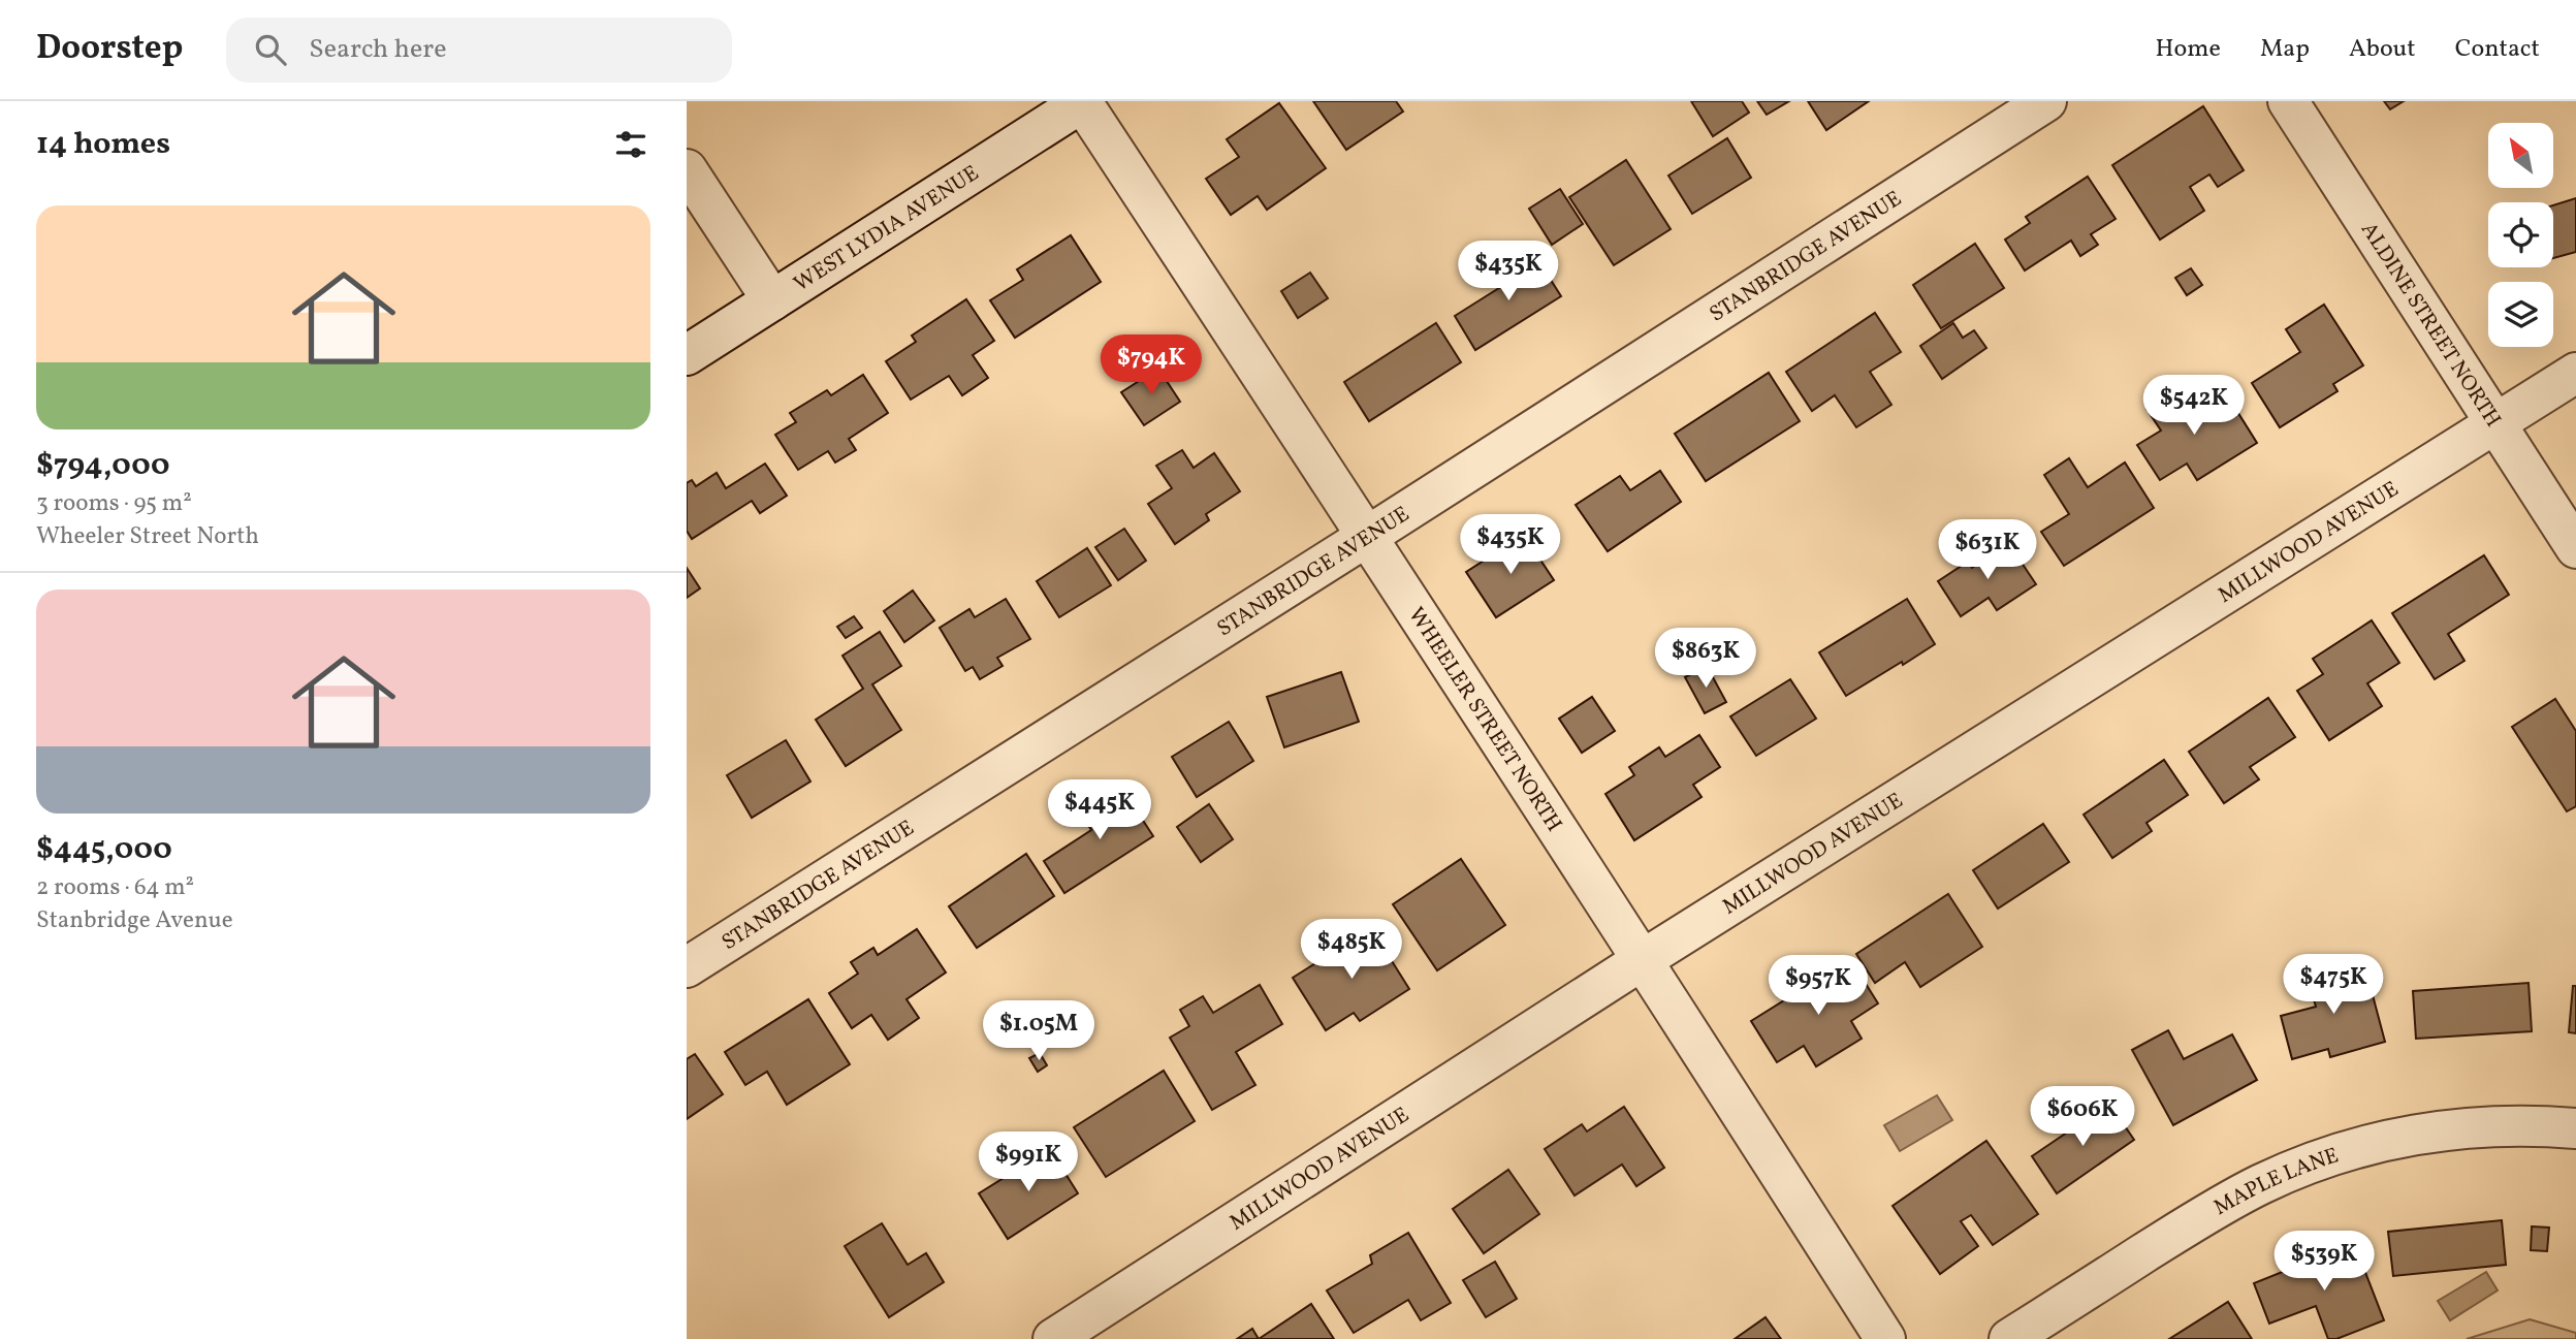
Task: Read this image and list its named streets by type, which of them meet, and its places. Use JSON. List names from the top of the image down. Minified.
{"streets":{"street":["WEST LYDIA AVENUE","STANBRIDGE AVENUE","ALDINE STREET NORTH","MILLWOOD AVENUE","WHEELER STREET NORTH","MAPLE LANE"]},"crossings":[["WEST LYDIA AVENUE","WHEELER STREET NORTH"],["STANBRIDGE AVENUE","WHEELER STREET NORTH"],["ALDINE STREET NORTH","MILLWOOD AVENUE"],["MILLWOOD AVENUE","WHEELER STREET NORTH"]],"north":"top left","page":{"header":"Doorstep","search":"Search here","nav":["Home","Map","About","Contact"],"heading":"14 homes","list":[{"name":"$794,000","note":"3 rooms · 95 m² · Wheeler Street North"},{"name":"$445,000","note":"2 rooms · 64 m² · Stanbridge Avenue"}],"price":["$435K","$794K","$542K","$435K","$631K","$863K","$445K","$485K","$475K","$957K","$1.05M","$606K","$991K","$539K"]}}
